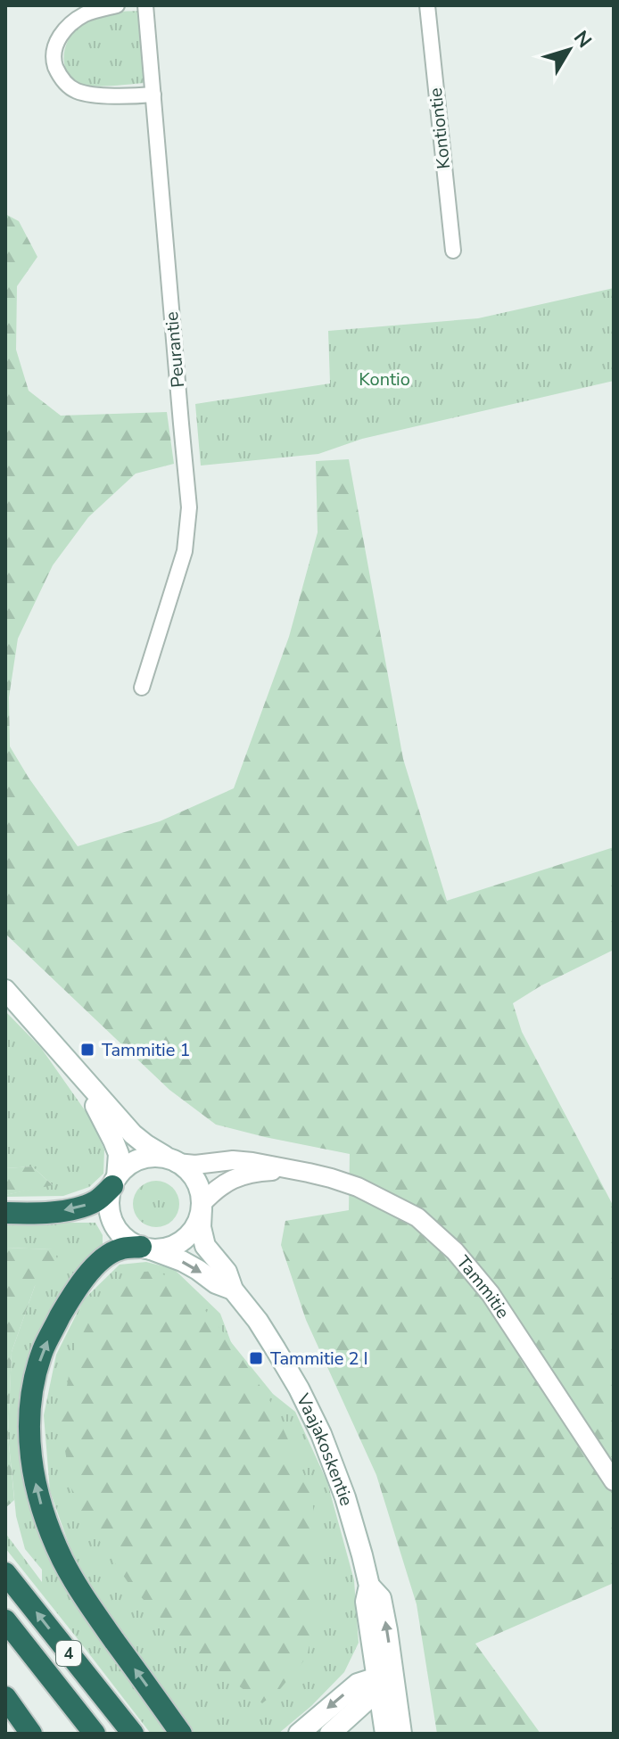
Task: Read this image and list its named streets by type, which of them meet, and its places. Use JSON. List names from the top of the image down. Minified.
{"streets":{"highway":["4"],"main road":["Vaajakoskentie"],"street":["Kontiontie","Peurantie","Tammitie"]},"crossings":[["Tammitie","Vaajakoskentie"]],"parks":["Kontio"],"places":{"transit":["Tammitie 1","Tammitie 2 I"]},"north":"top right"}
